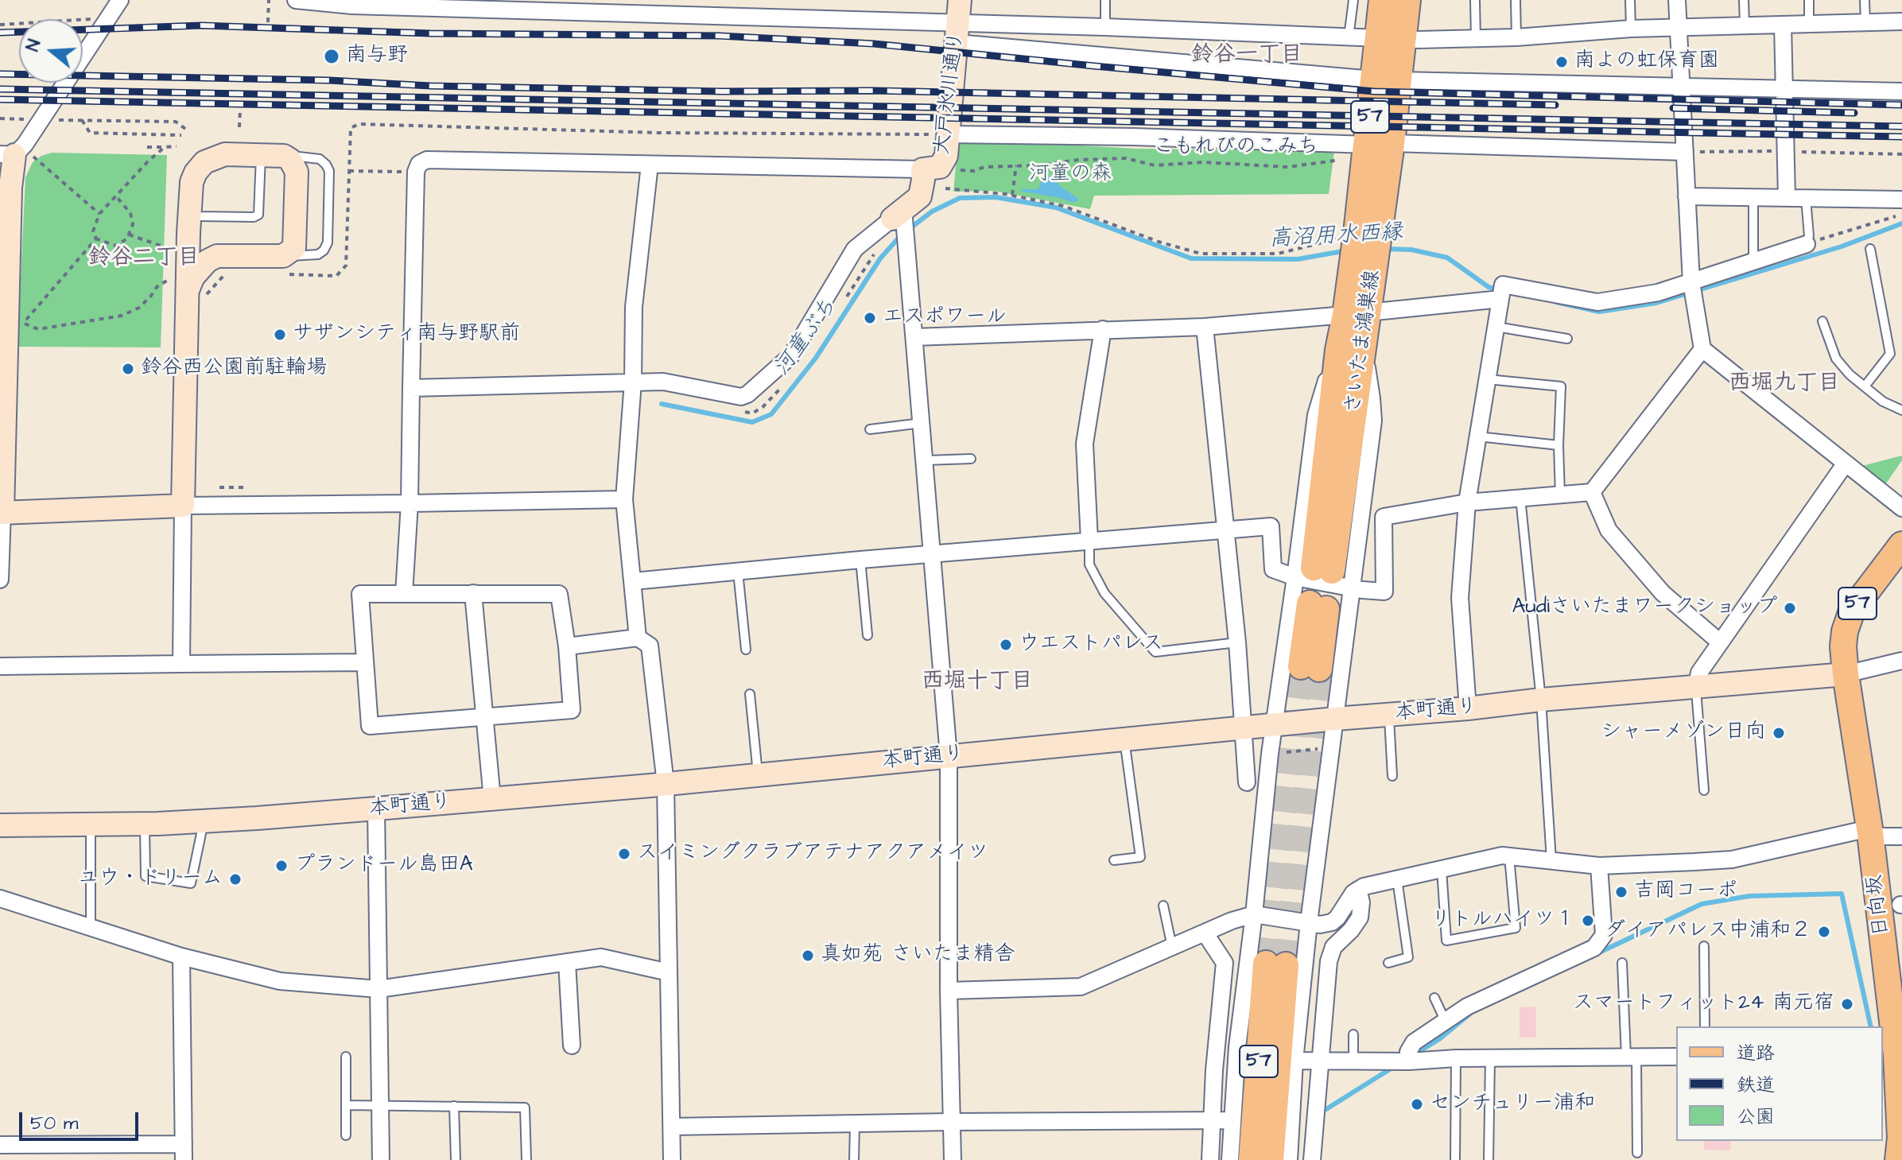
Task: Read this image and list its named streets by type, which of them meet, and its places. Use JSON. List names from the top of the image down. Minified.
{"streets":{"main road":["大戸氷川通り","57","さいたま鴻巣線","本町通り","日向坂"],"path":["こもれびのこみち"]},"crossings":[["大戸氷川通り","こもれびのこみち"],["57","本町通り"],["57","日向坂"],["本町通り","日向坂"]],"districts":["鈴谷一丁目","鈴谷二丁目","西堀九丁目","西堀十丁目"],"water":["高沼用水西縁","河童ぶち"],"parks":["河童の森"],"places":["南与野","南よの虹保育園","エスポワール","サザンシティ南与野駅前","鈴谷西公園前駐輪場","Audiさいたまワークショップ","ウエストパレス","シャーメゾン日向","スイミングクラブアテナアクアメイツ","プランドール島田A","ユウ・ドリーム","吉岡コーポ","リトルハイツ１","ダイアパレス中浦和２","真如苑 さいたま精舎","スマートフィット24 南元宿","センチュリー浦和"],"legend":["道路","鉄道","公園"],"scale_bar":"50 m","north":"left"}
